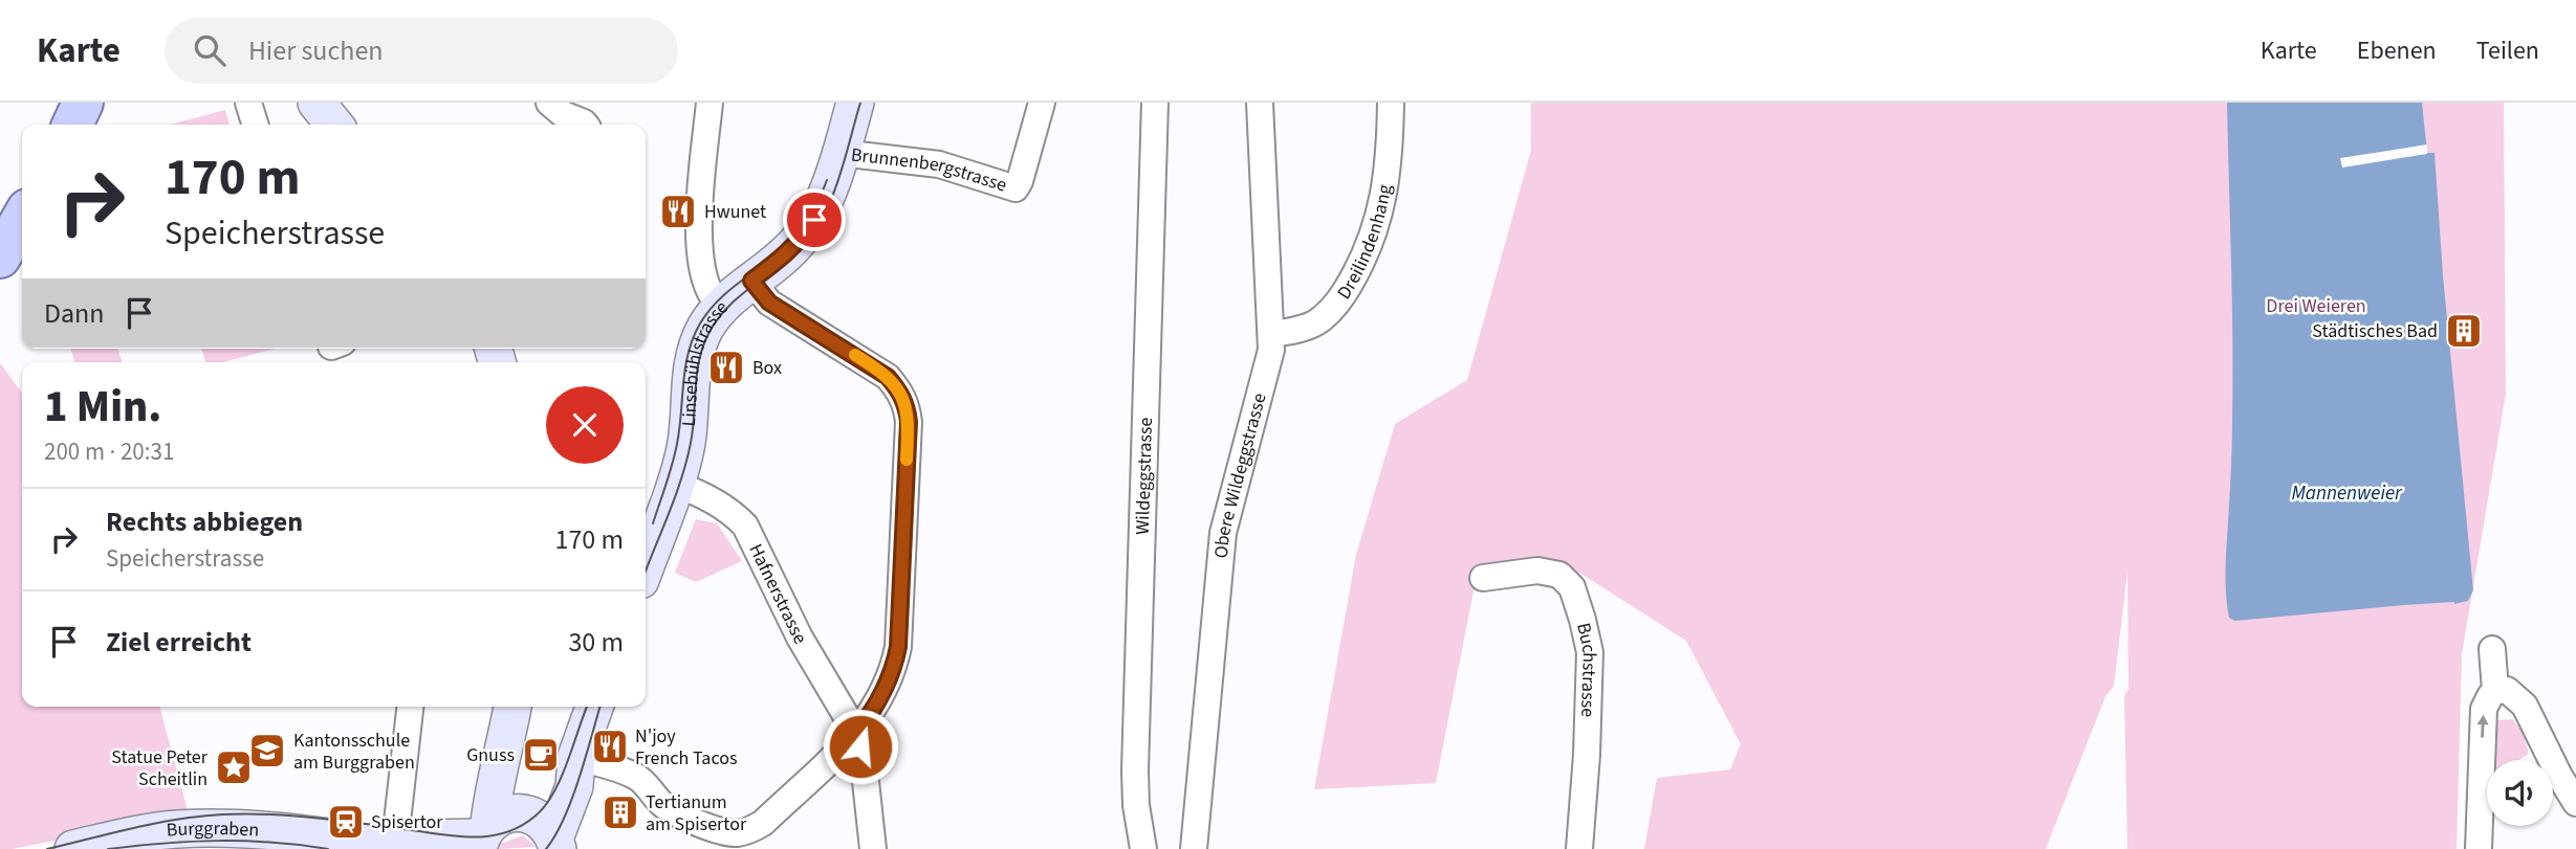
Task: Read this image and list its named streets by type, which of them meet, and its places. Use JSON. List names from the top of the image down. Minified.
{"streets":{"main road":["Linsebühlstrasse","Burggraben"],"street":["Brunnenbergstrasse","Dreilindenhang","Obere Wildeggstrasse","Wildeggstrasse","Hafnerstrasse","Buchstrasse"]},"crossings":[["Dreilindenhang","Obere Wildeggstrasse"],["Linsebühlstrasse","Hafnerstrasse"]],"water":["Mannenweier"],"parks":["Drei Weieren"],"places":{"restaurant":["Hwunet","Box","N'joy French Tacos"],"building":["Städtisches Bad","Tertianum am Spisertor"],"school or university":["Kantonsschule am Burggraben"],"cafe":["Gnuss"],"place":["Statue Peter Scheitlin"],"station":["Spisertor"]},"page":{"header":"Karte","search":"Hier suchen","nav":["Karte","Ebenen","Teilen"],"turn":["170 m","Speicherstrasse"],"then":"Dann","heading":["1 Min.","200 m · 20:31"],"list":[{"name":"Rechts abbiegen","note":"Speicherstrasse","value":"170 m"},{"name":"Ziel erreicht","value":"30 m"}]}}
